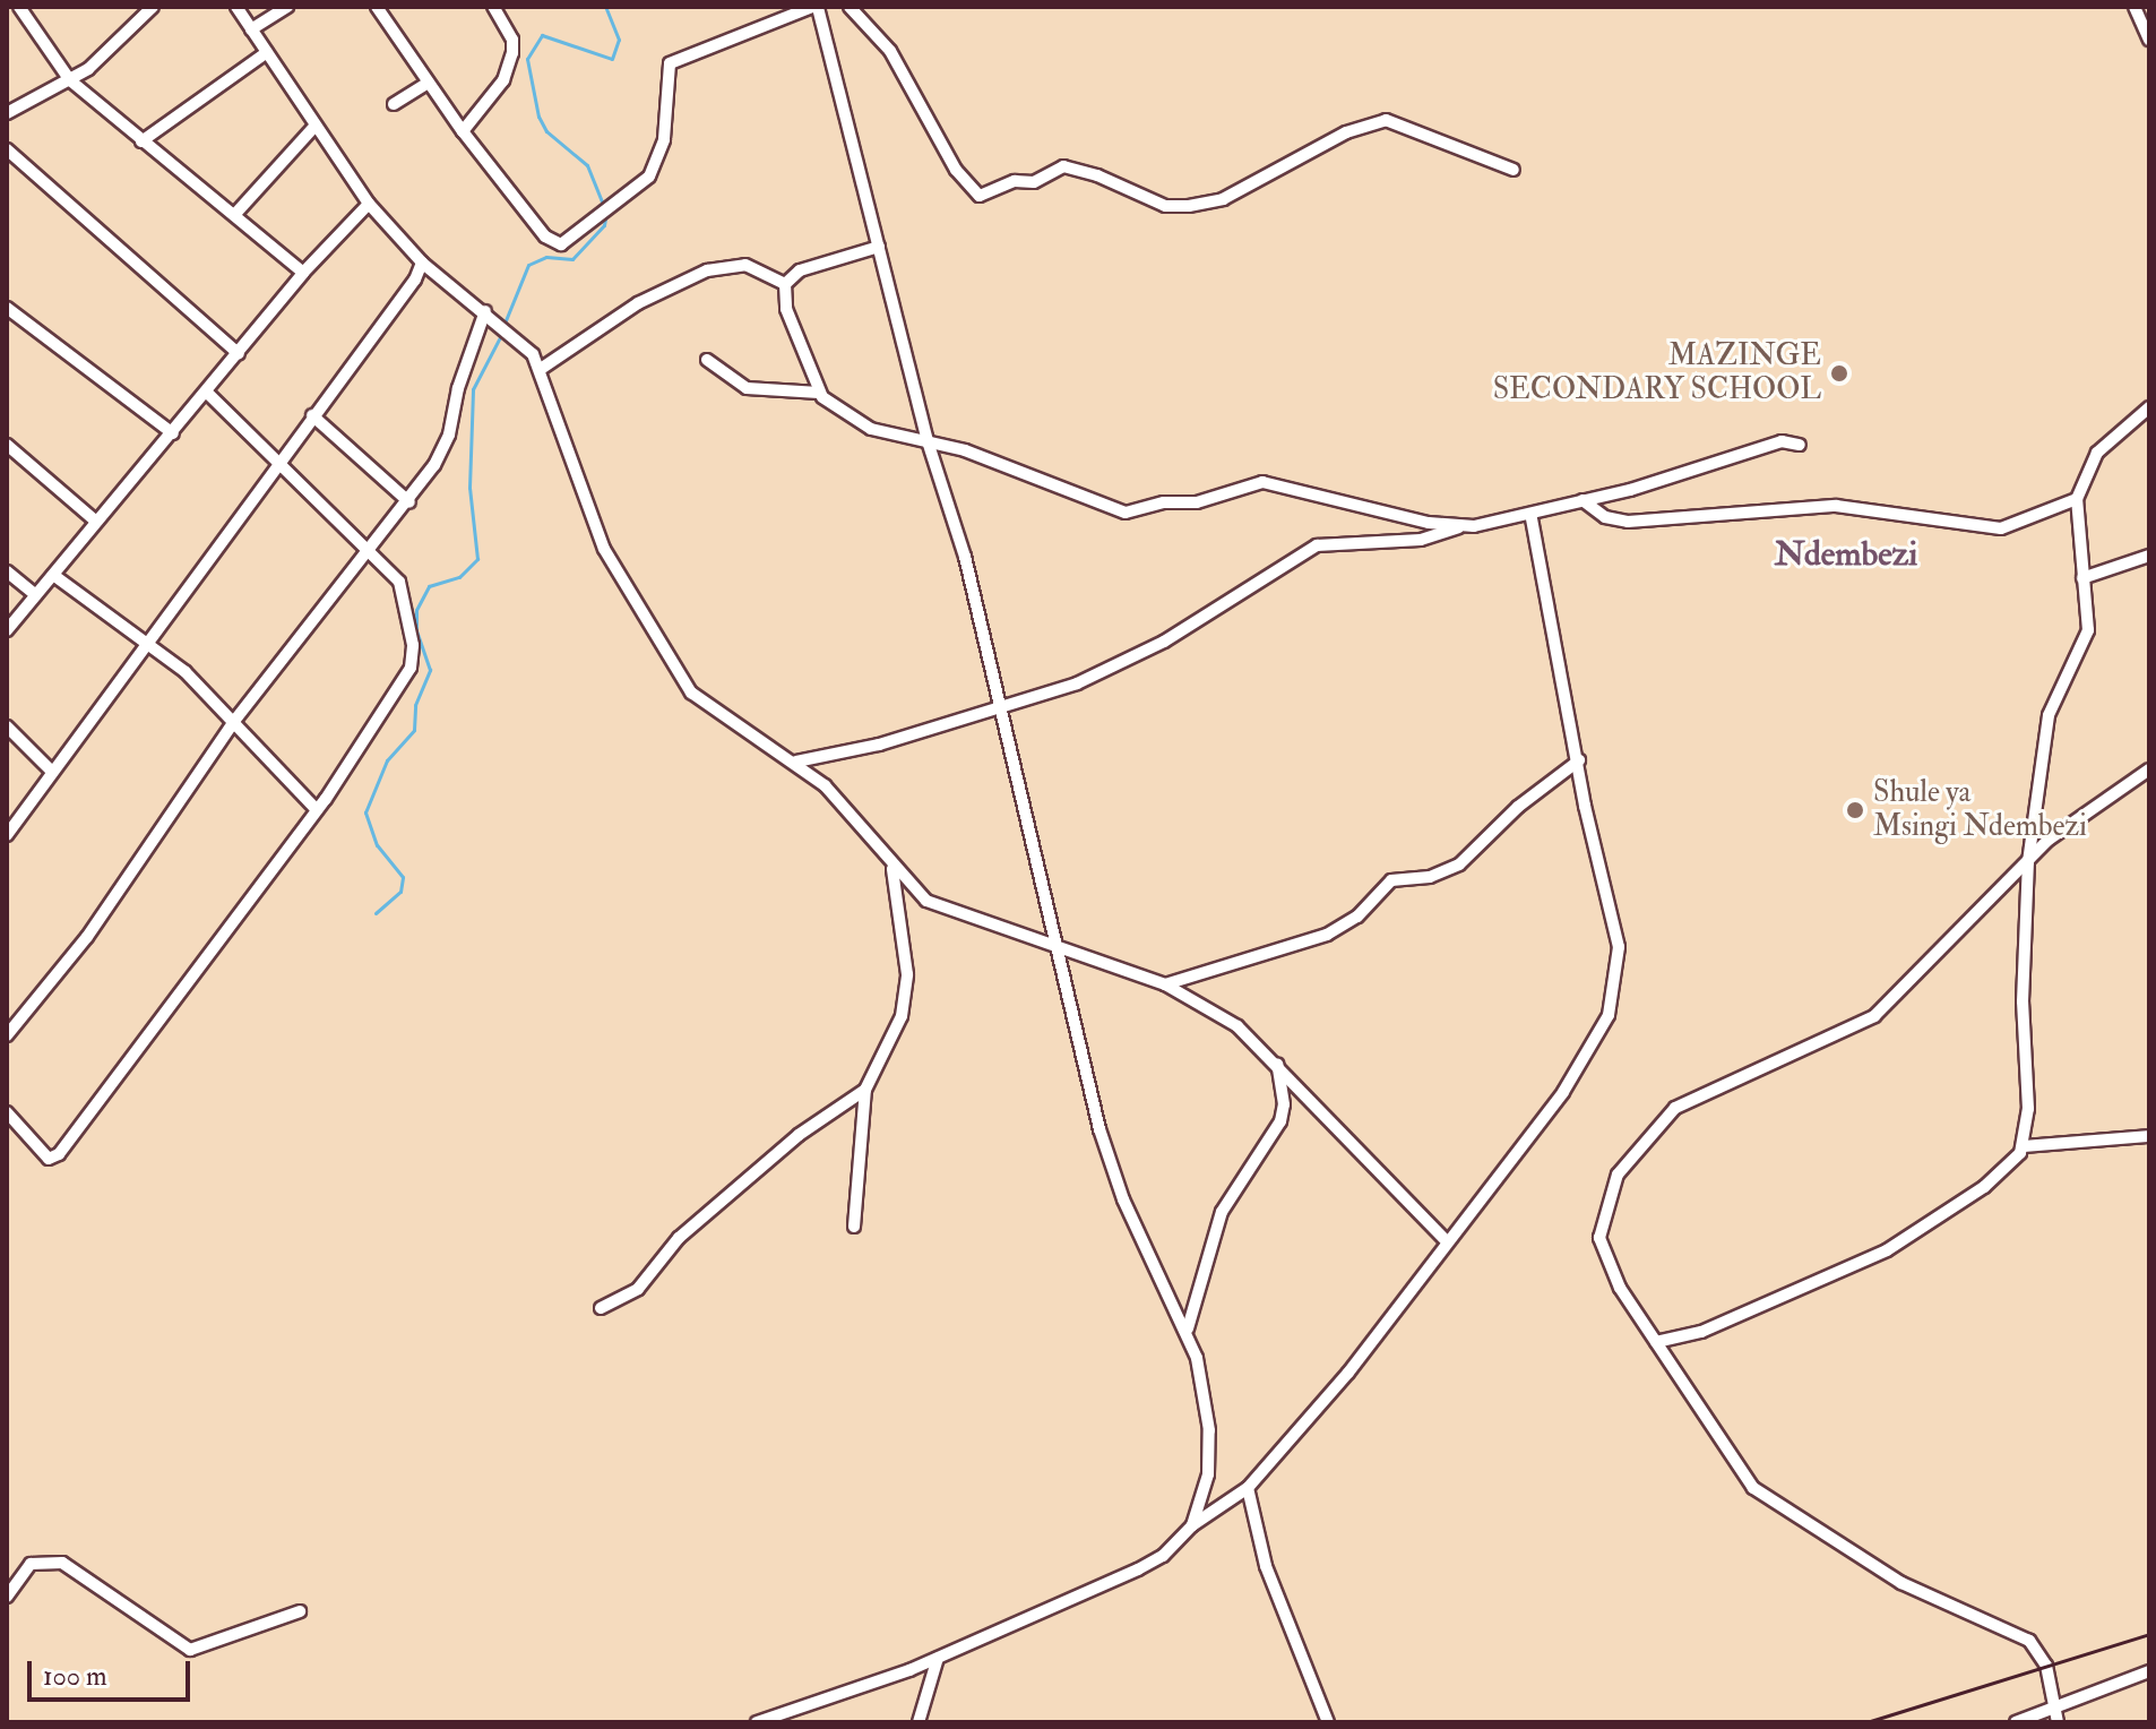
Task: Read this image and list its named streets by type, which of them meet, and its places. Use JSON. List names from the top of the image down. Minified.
{"districts":["Ndembezi"],"places":["MAZINGE SECONDARY SCHOOL","Shule ya Msingi Ndembezi"],"scale_bar":"100 m"}
